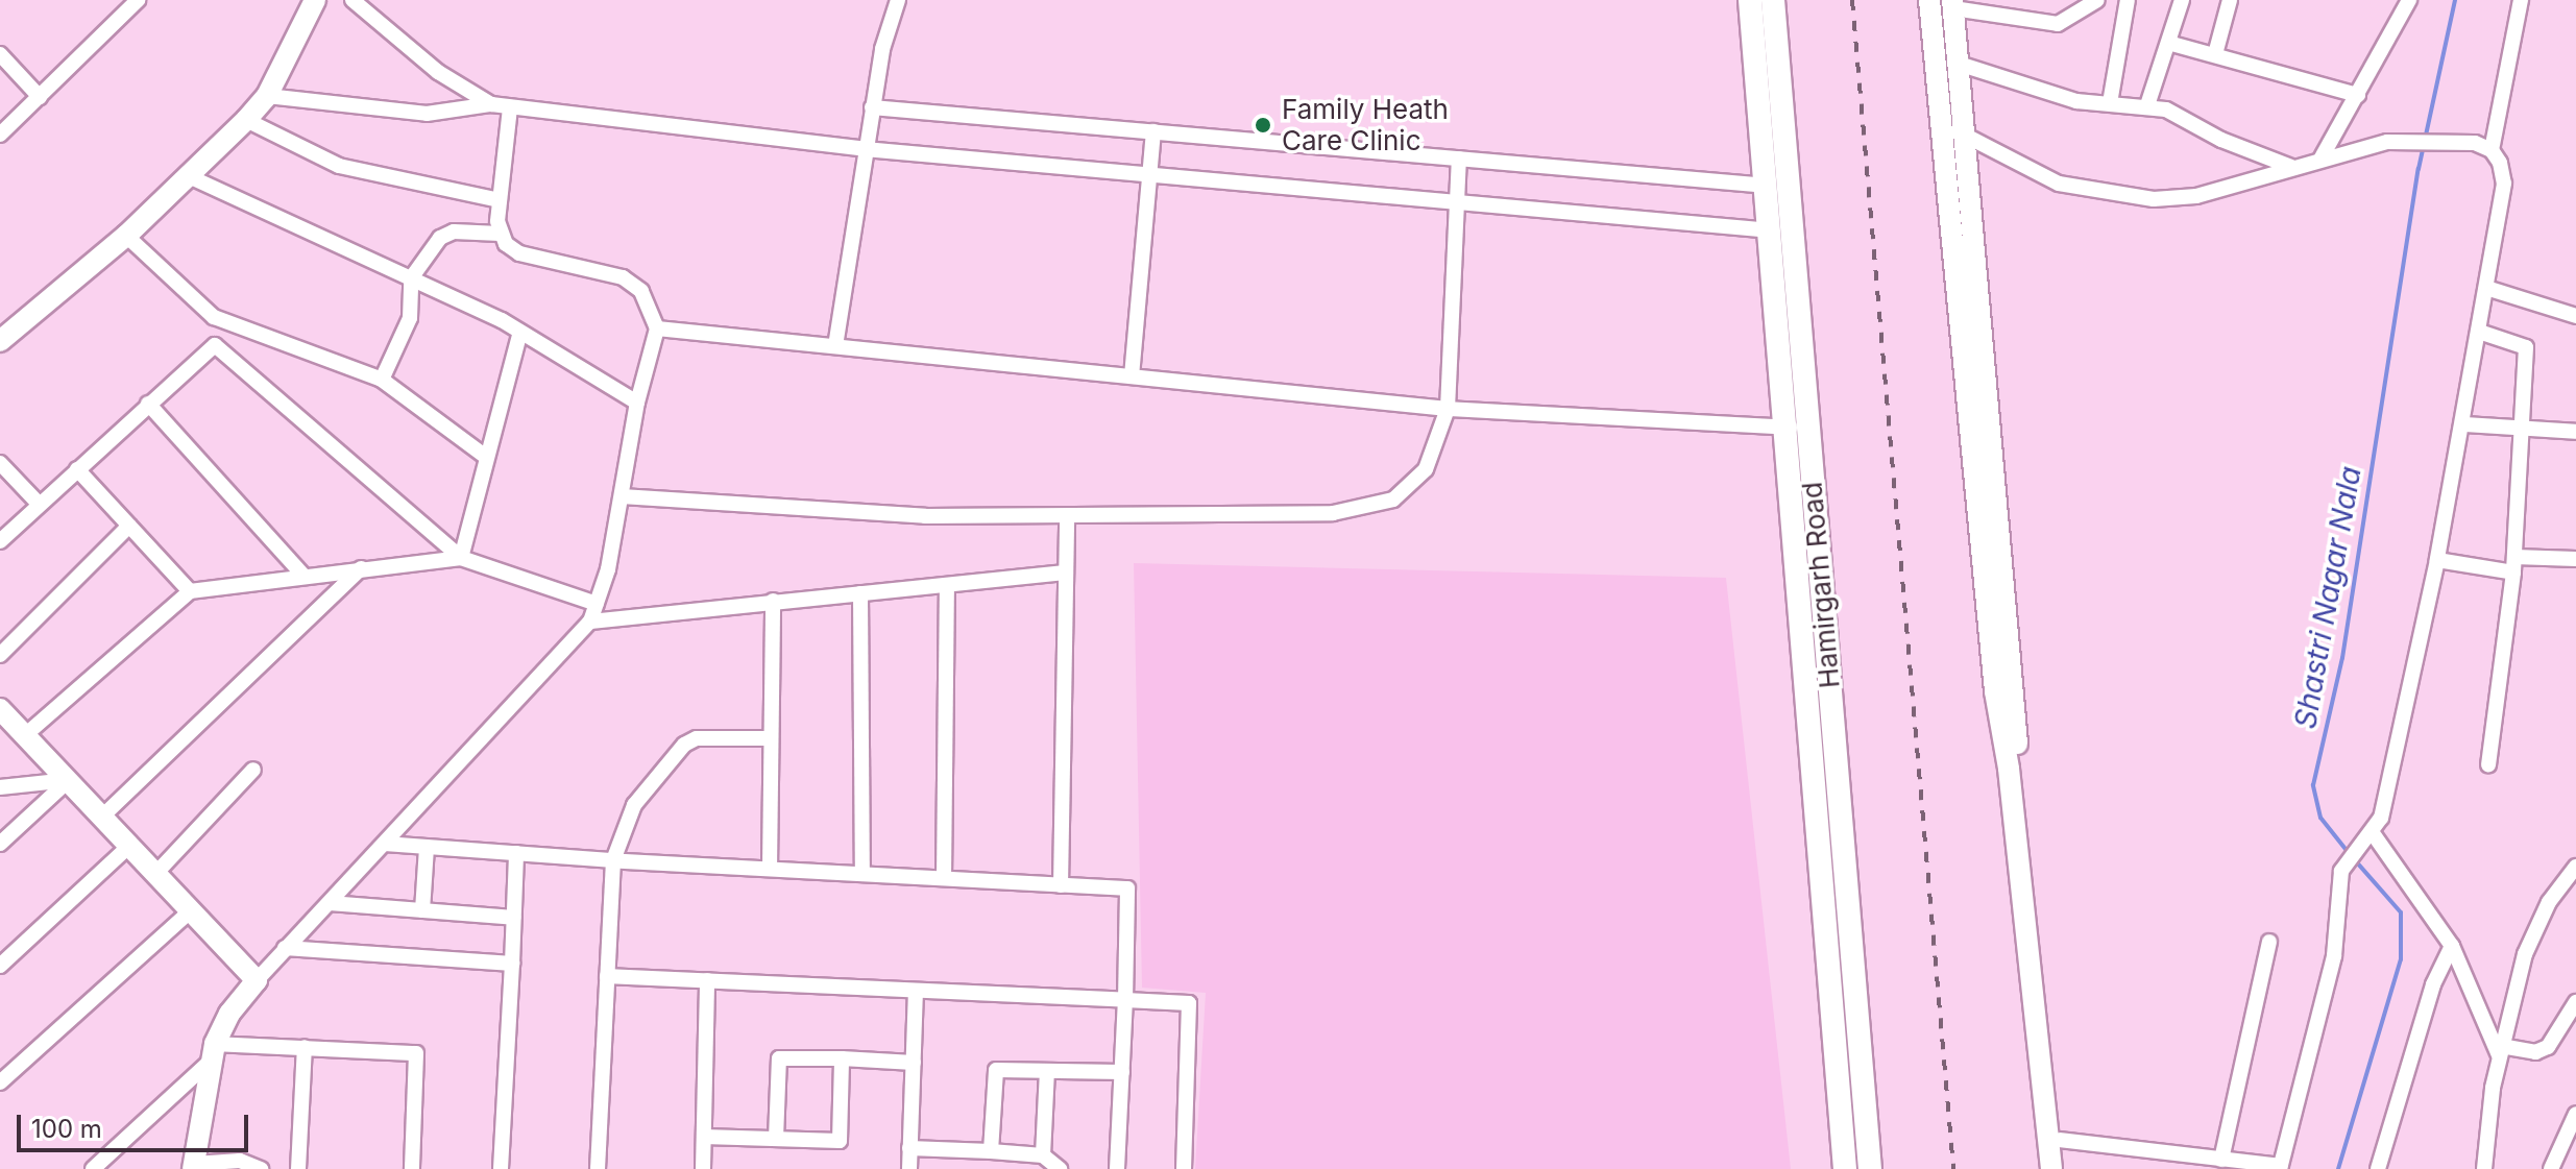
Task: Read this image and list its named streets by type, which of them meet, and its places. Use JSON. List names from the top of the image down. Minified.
{"streets":{"main road":["Hamirgarh Road"]},"water":["Shastri Nagar Nala"],"places":["Family Heath Care Clinic"],"scale_bar":"100 m"}
